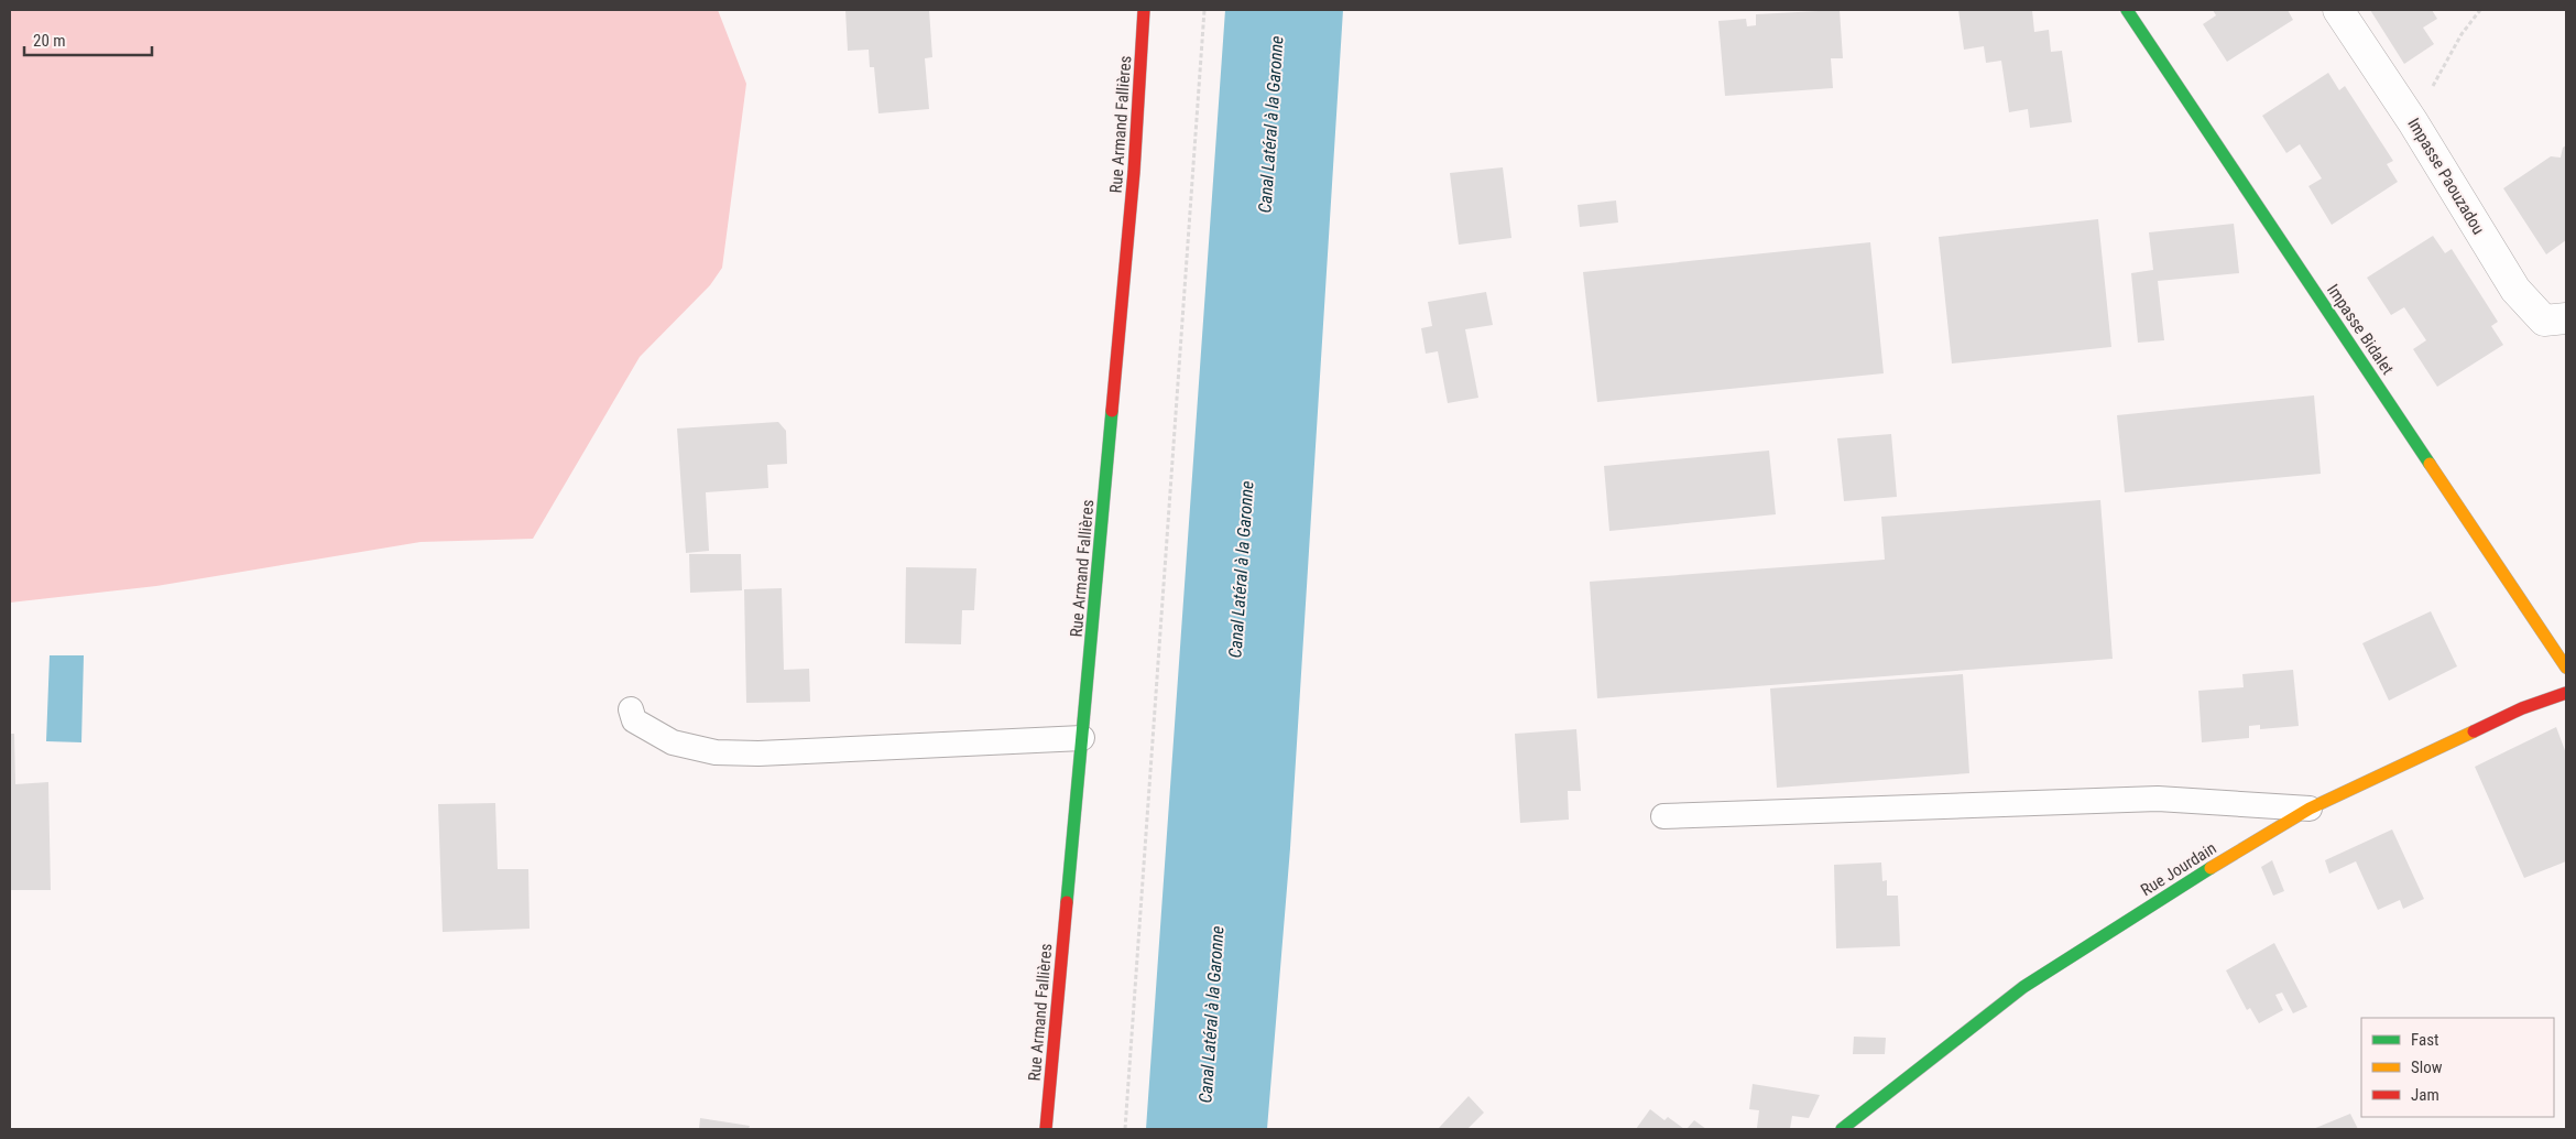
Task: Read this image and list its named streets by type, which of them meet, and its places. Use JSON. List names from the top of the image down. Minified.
{"streets":{"street":["Rue Armand Fallières","Impasse Paouzadou","Impasse Bidalet","Rue Jourdain"]},"water":["Canal Latéral à la Garonne"],"legend":["Fast","Slow","Jam"],"scale_bar":"20 m"}
